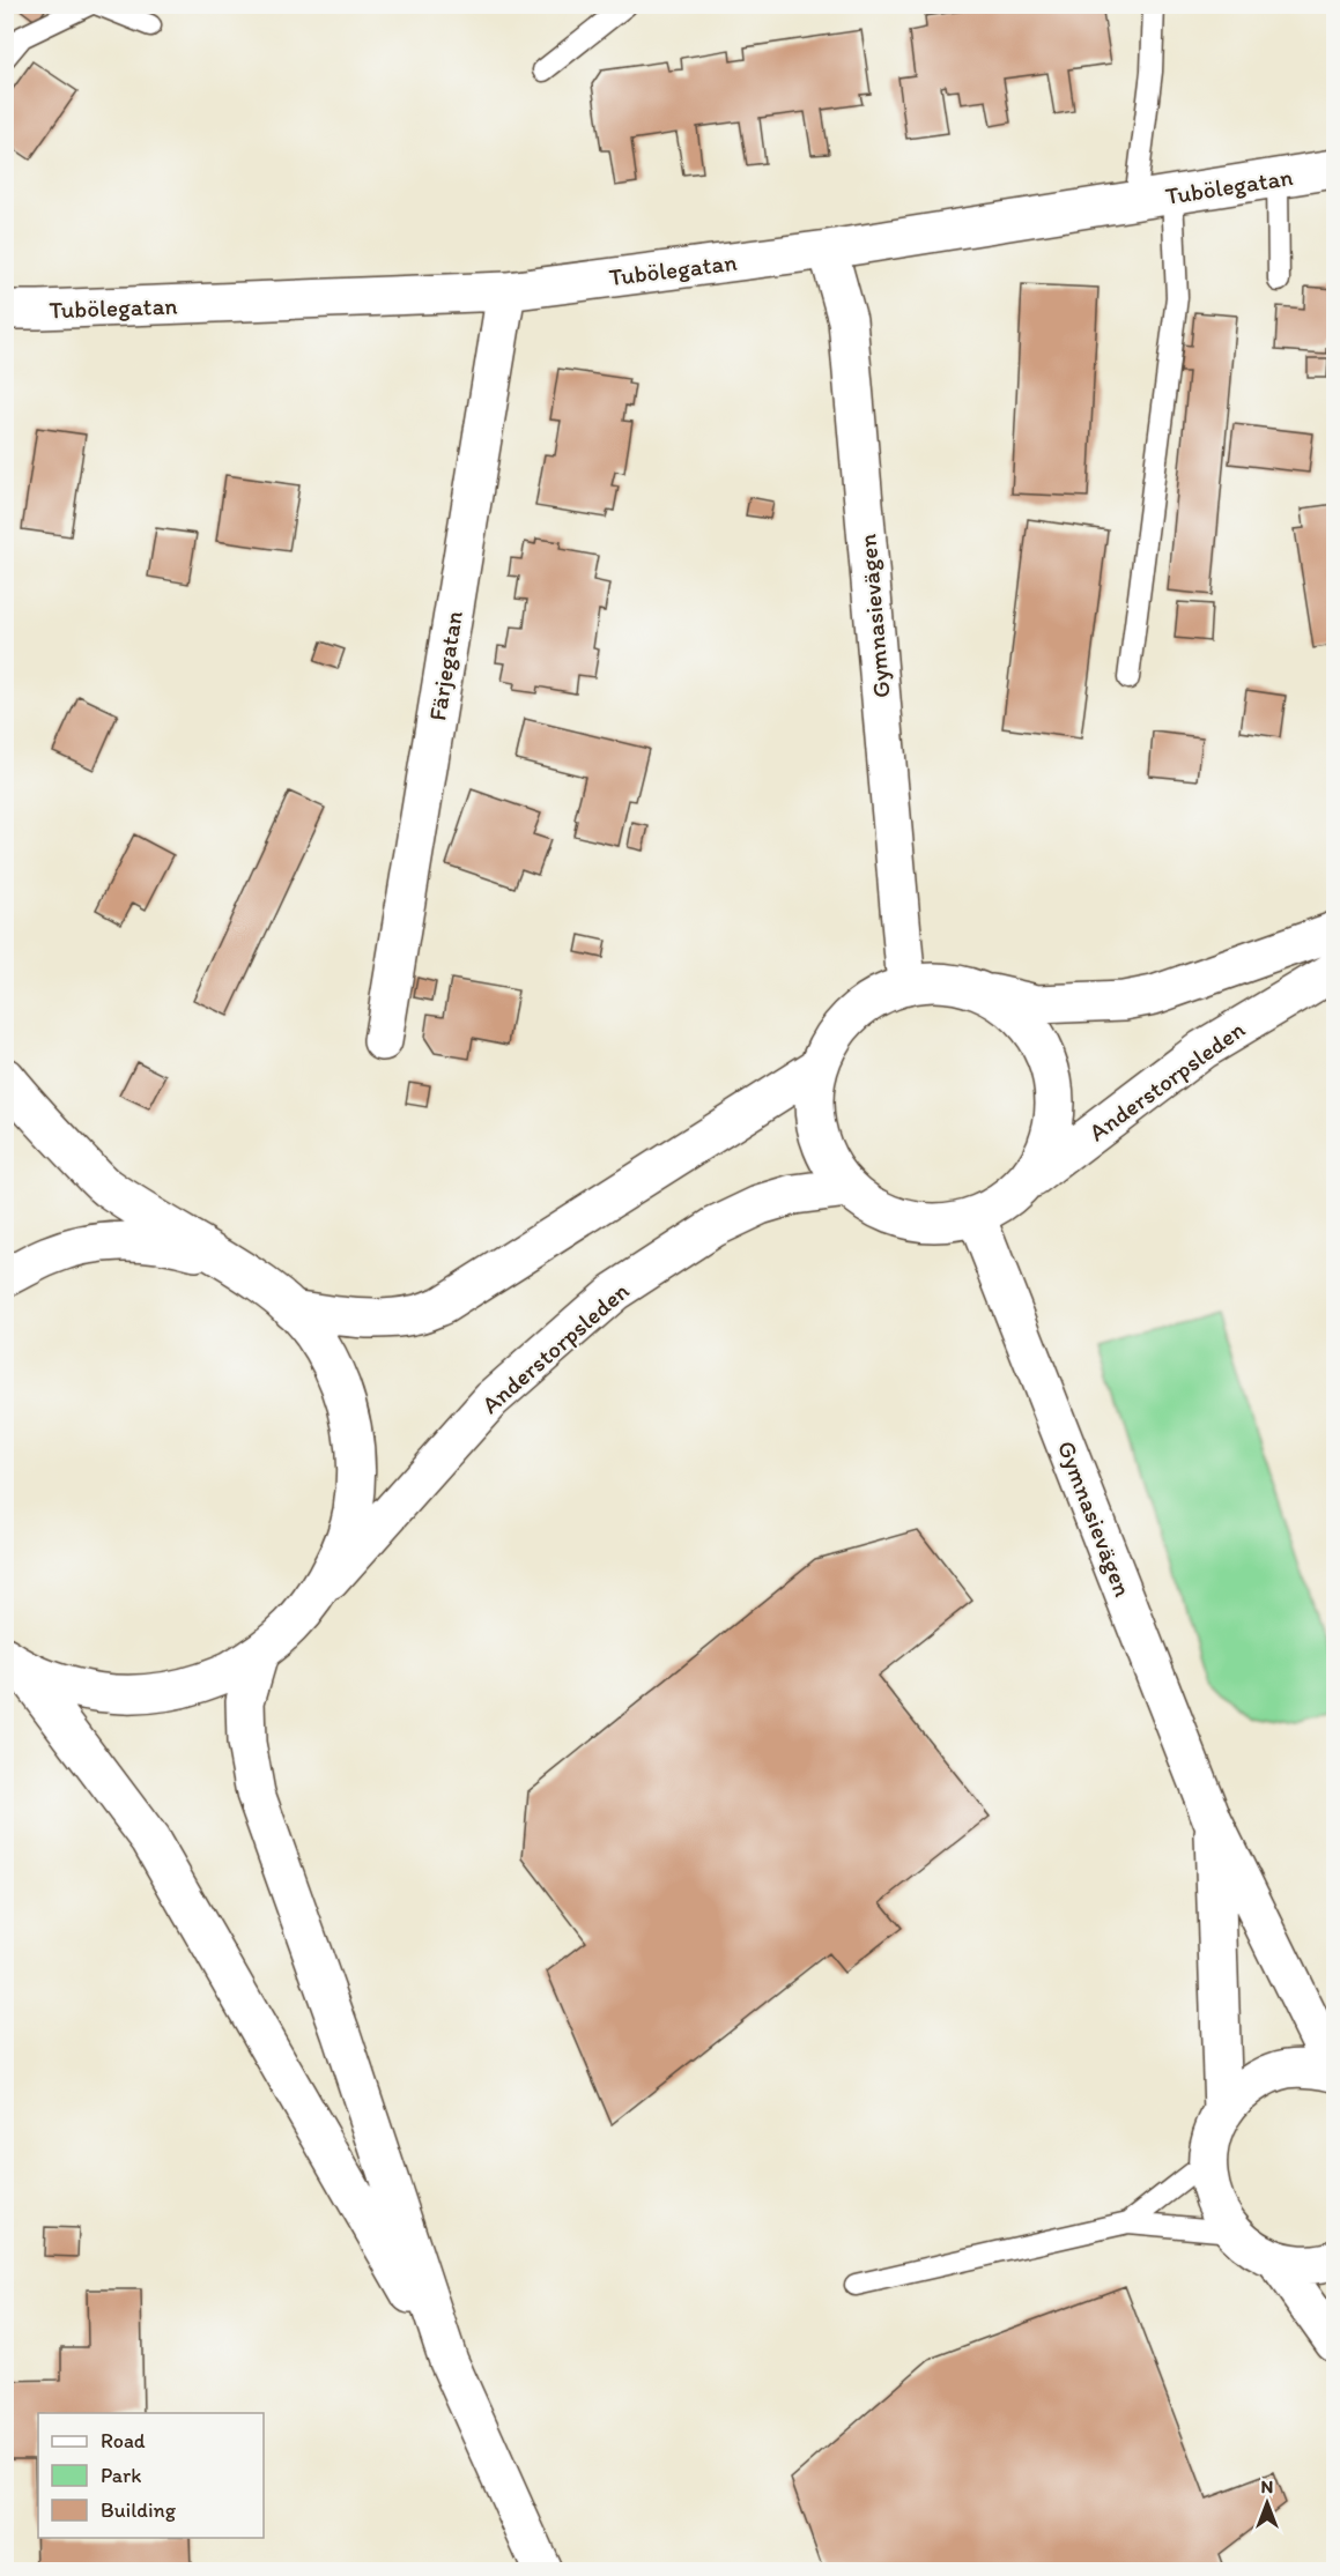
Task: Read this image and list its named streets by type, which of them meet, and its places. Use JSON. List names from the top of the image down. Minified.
{"streets":{"main road":["Tubölegatan","Gymnasievägen","Färjegatan","Anderstorpsleden"]},"crossings":[["Tubölegatan","Gymnasievägen"],["Tubölegatan","Färjegatan"],["Gymnasievägen","Anderstorpsleden"]],"legend":["Road","Park","Building"],"north":"top"}
